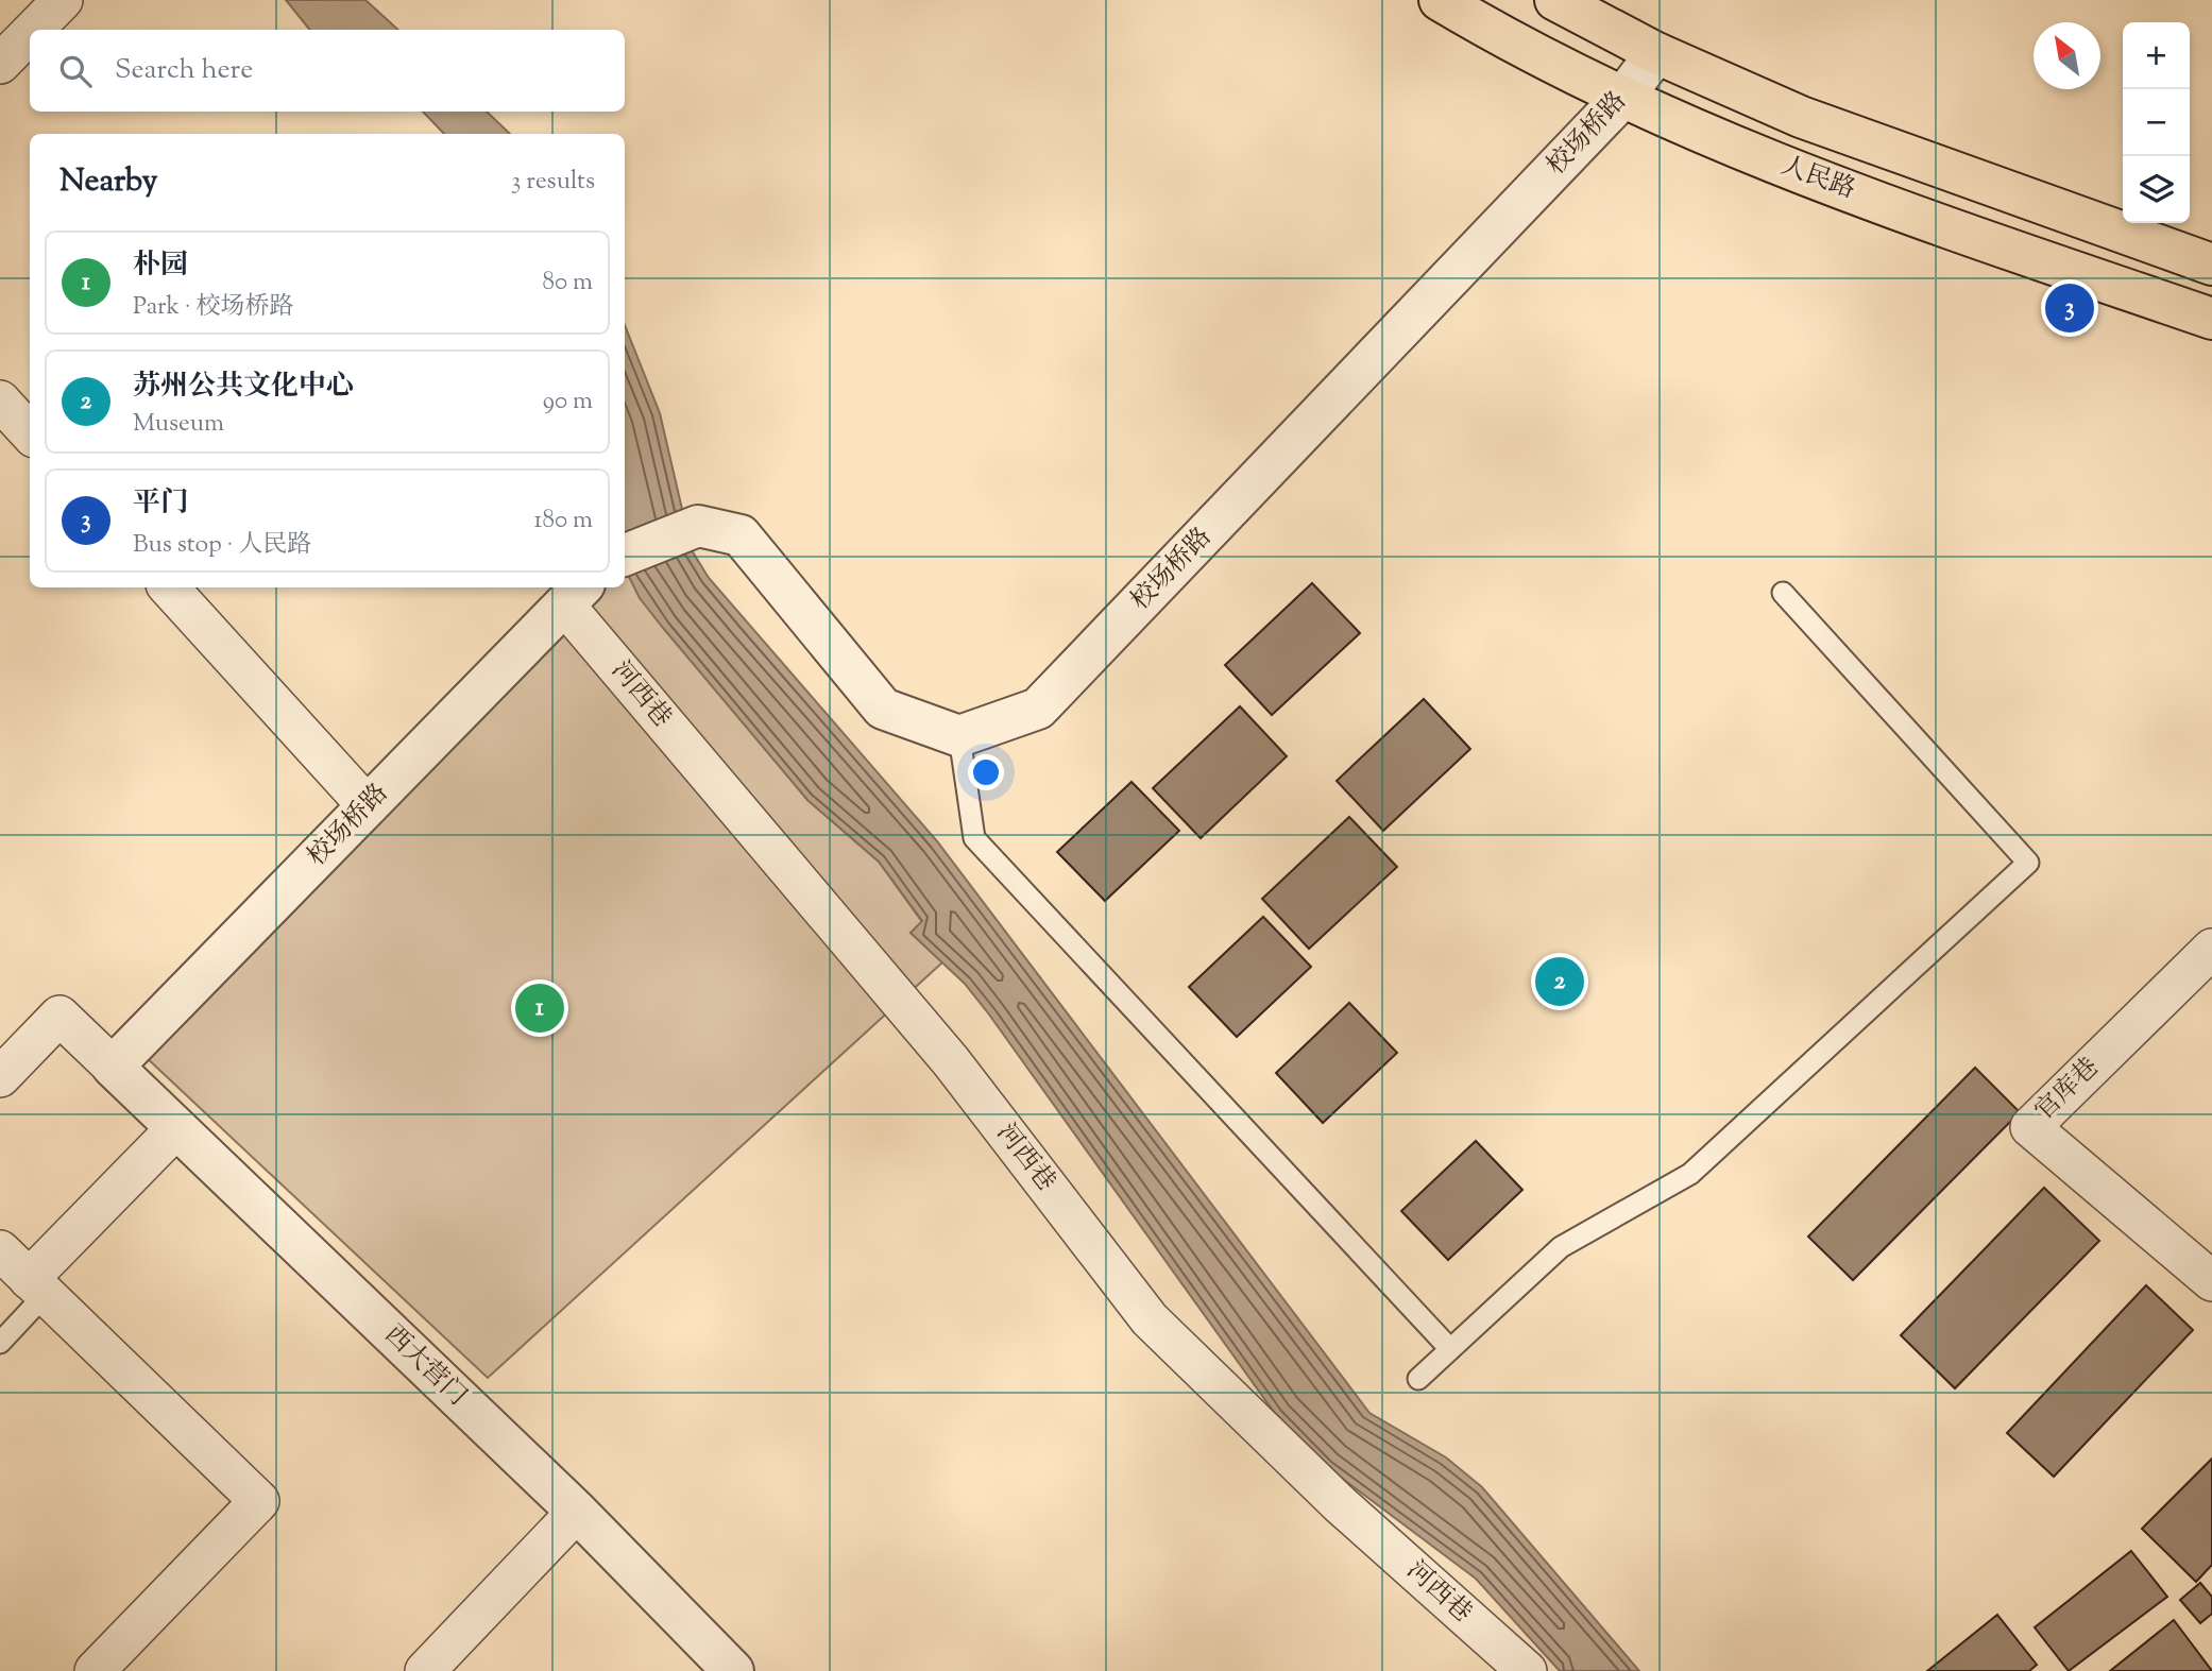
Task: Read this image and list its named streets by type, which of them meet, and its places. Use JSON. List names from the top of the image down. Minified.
{"streets":{"main road":["人民路"],"street":["校场桥路","河西巷","官库巷","西大营门"]},"crossings":[["校场桥路","人民路"],["校场桥路","河西巷"],["校场桥路","西大营门"]],"north":"top left","page":{"map_buttons":["+","−"],"search":"Search here","heading":["Nearby","3 results"],"list":[{"mark":"1","name":"朴园","note":"Park · 校场桥路","value":"80 m"},{"mark":"2","name":"苏州公共文化中心","note":"Museum","value":"90 m"},{"mark":"3","name":"平门","note":"Bus stop · 人民路","value":"180 m"}],"pins":["3","2","1"]}}
